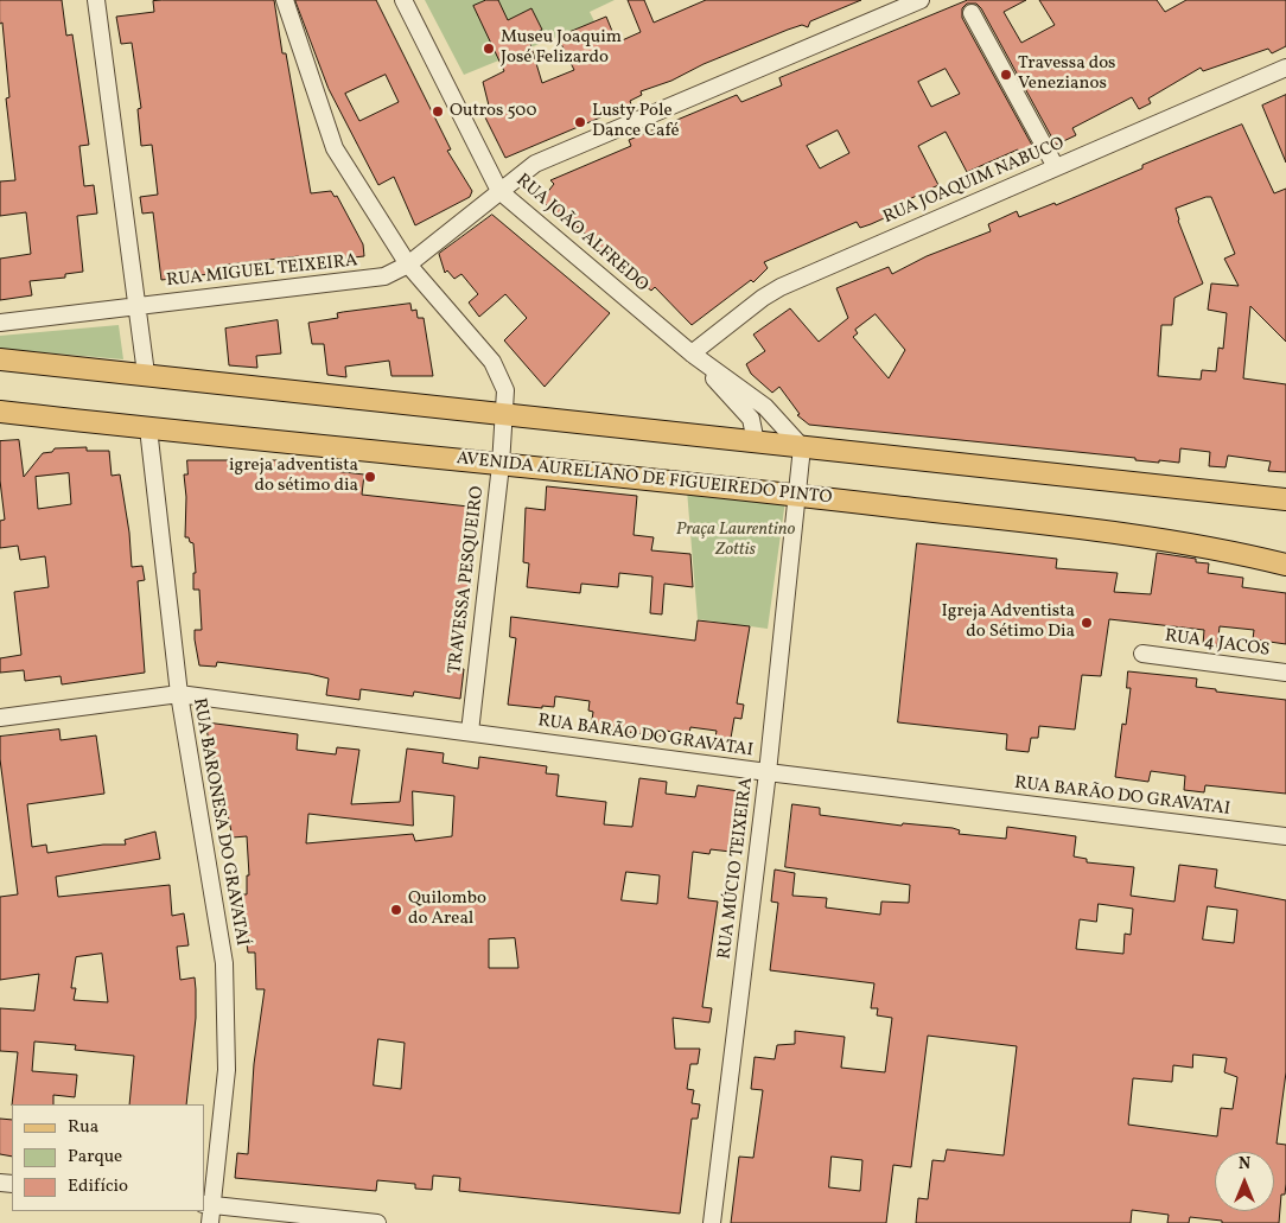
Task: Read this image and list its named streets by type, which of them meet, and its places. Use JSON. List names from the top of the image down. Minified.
{"streets":{"main road":["AVENIDA AURELIANO DE FIGUEIREDO PINTO"],"street":["RUA JOAQUIM NABUCO","RUA JOÃO ALFREDO","RUA MIGUEL TEIXEIRA","TRAVESSA PESQUEIRO","RUA 4 JACOS","RUA BARÃO DO GRAVATAI","RUA BARONESA DO GRAVATAÍ","RUA MÚCIO TEIXEIRA"]},"crossings":[["RUA JOAQUIM NABUCO","RUA JOÃO ALFREDO"],["RUA JOÃO ALFREDO","RUA MIGUEL TEIXEIRA"],["RUA JOÃO ALFREDO","RUA MÚCIO TEIXEIRA"],["RUA MIGUEL TEIXEIRA","TRAVESSA PESQUEIRO"],["AVENIDA AURELIANO DE FIGUEIREDO PINTO","TRAVESSA PESQUEIRO"],["AVENIDA AURELIANO DE FIGUEIREDO PINTO","RUA BARONESA DO GRAVATAÍ"],["AVENIDA AURELIANO DE FIGUEIREDO PINTO","RUA MÚCIO TEIXEIRA"],["TRAVESSA PESQUEIRO","RUA BARÃO DO GRAVATAI"],["RUA BARÃO DO GRAVATAI","RUA BARONESA DO GRAVATAÍ"],["RUA BARÃO DO GRAVATAI","RUA MÚCIO TEIXEIRA"]],"parks":["Praça Laurentino Zottis"],"places":["Museu Joaquim José Felizardo","Travessa dos Venezianos","Outros 500","Lusty Pole Dance Café","igreja adventista do sétimo dia","Igreja Adventista do Sétimo Dia","Quilombo do Areal"],"legend":["Rua","Parque","Edifício"],"north":"top"}
